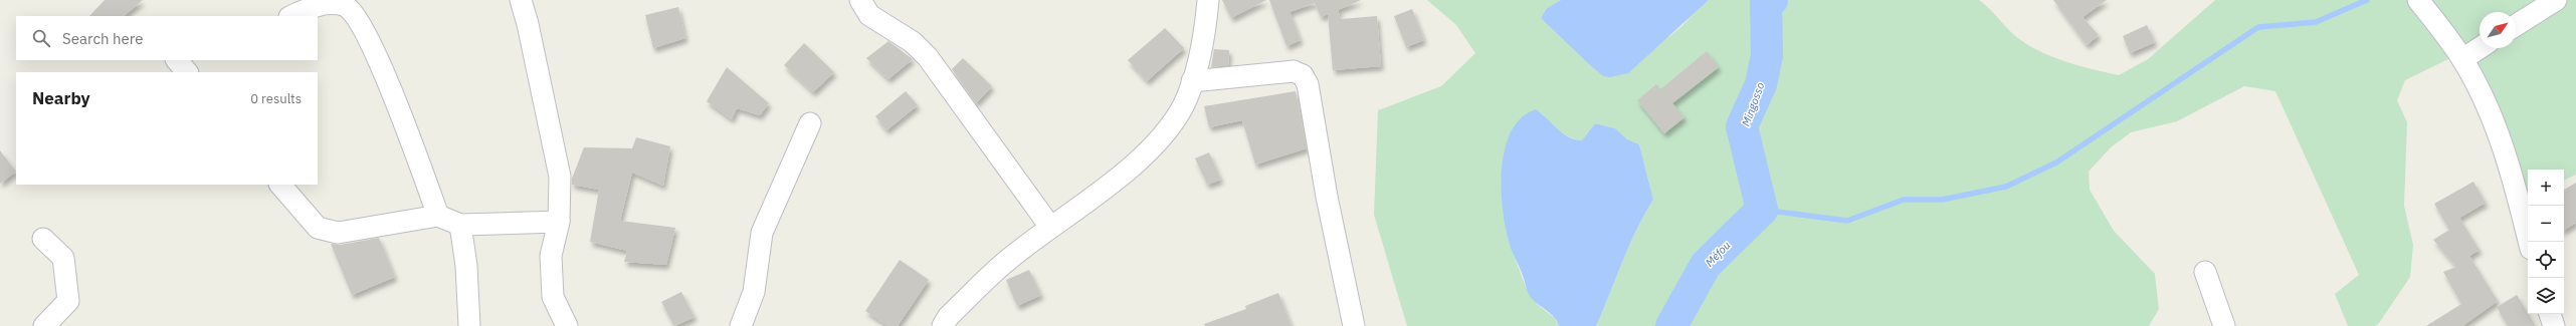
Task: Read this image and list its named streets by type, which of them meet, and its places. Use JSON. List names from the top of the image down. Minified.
{"water":["Mingosso","Méfou"],"north":"top right","page":{"search":"Search here","heading":["Nearby","0 results"],"map_buttons":["+","−"]}}
